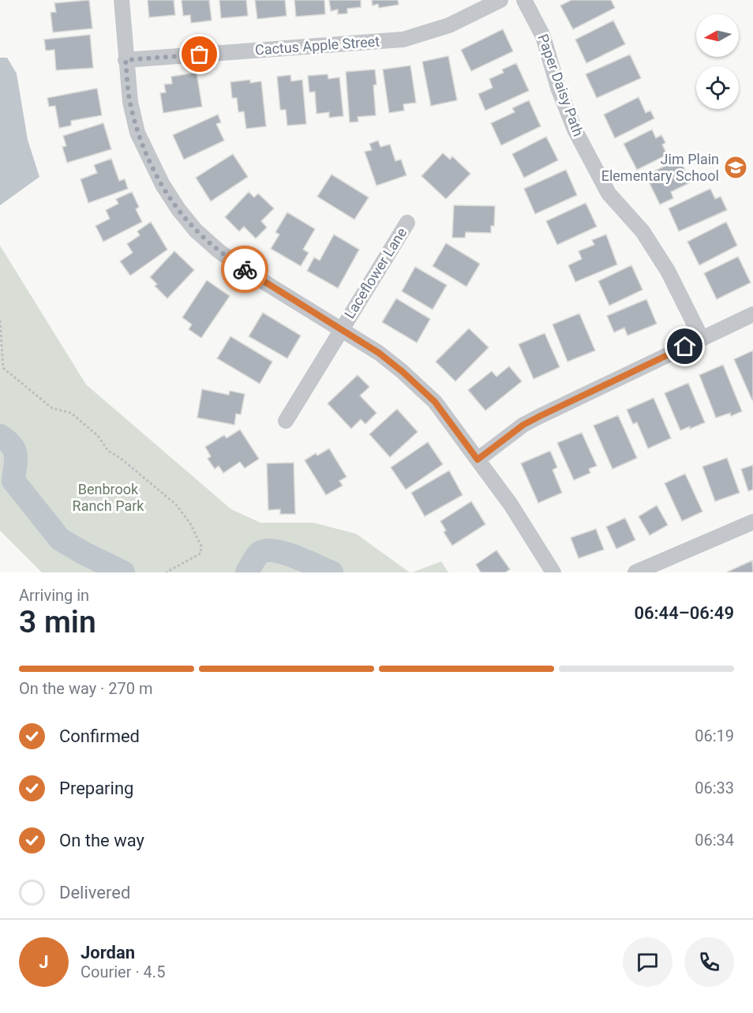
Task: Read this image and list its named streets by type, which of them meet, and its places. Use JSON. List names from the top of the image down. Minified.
{"streets":{"street":["Cactus Apple Street","Paper Daisy Path","Laceflower Lane"]},"parks":["Benbrook Ranch Park"],"places":{"school or university":["Jim Plain Elementary School"]},"north":"left","page":{"heading":["3 min","Arriving in","06:44–06:49"],"panel":["Jordan","Courier · 4.5"],"bar":"On the way · 270 m","list":[["Confirmed","06:19"],["Preparing","06:33"],["On the way","06:34"],"Delivered"],"round":"J"}}
